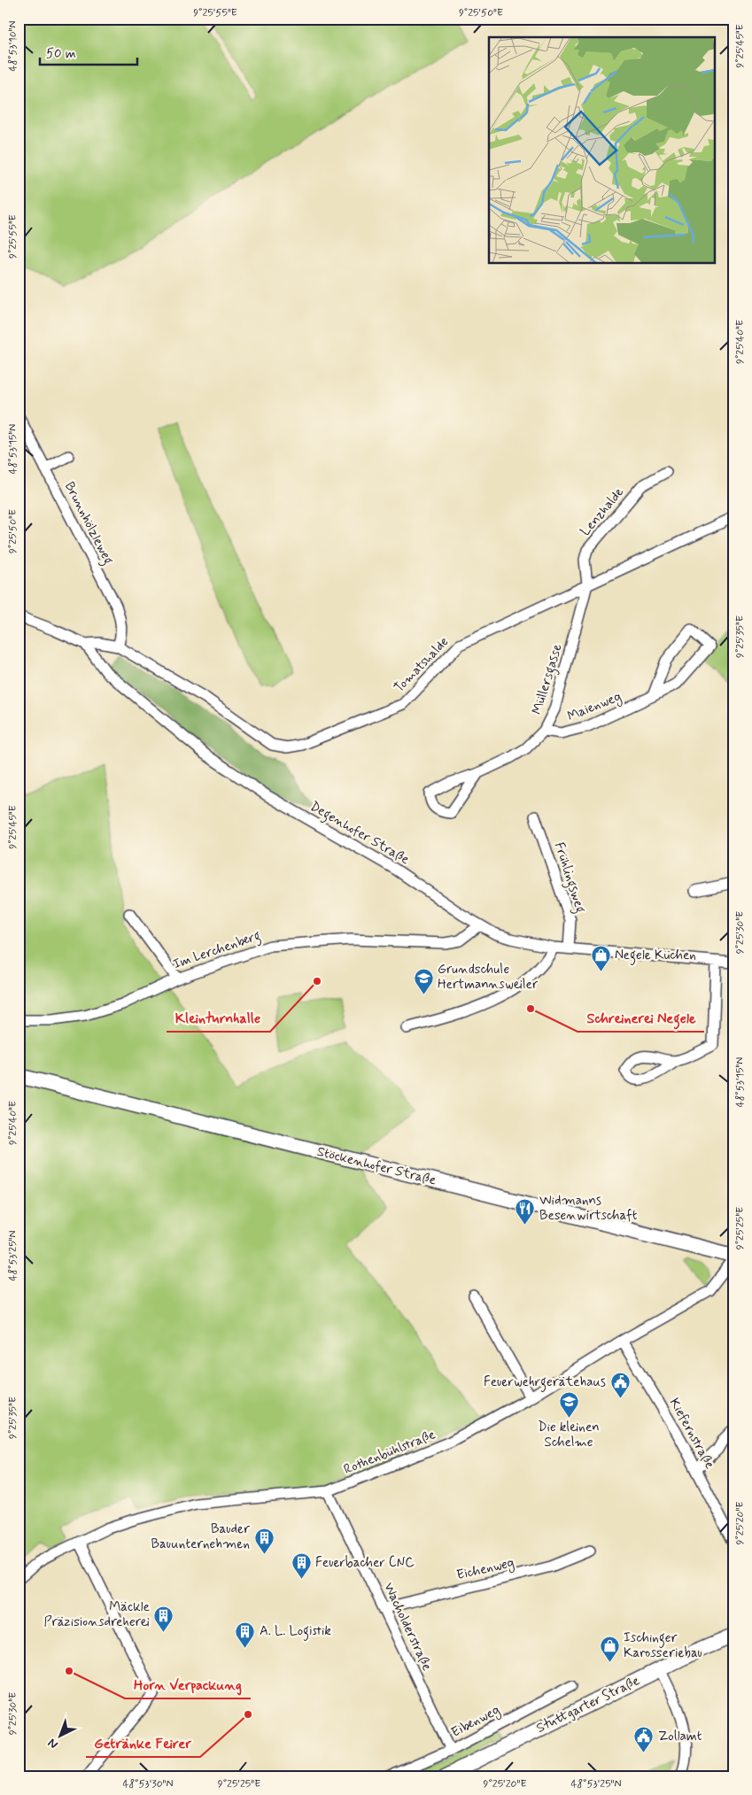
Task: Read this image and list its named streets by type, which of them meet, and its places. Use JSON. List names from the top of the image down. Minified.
{"streets":{"main road":["Stöckenhofer Straße","Stuttgarter Straße"],"street":["Lenzhalde","Brunnhölzleweg","Tomatshalde","Müllersgasse","Maienweg","Degenhofer Straße","Frühlingsweg","Im Lerchenberg","Kiefernstraße","Rothenbühlstraße","Eichenweg","Wacholderstraße","Eibenweg"]},"crossings":[["Lenzhalde","Tomatshalde"],["Lenzhalde","Müllersgasse"],["Brunnhölzleweg","Tomatshalde"],["Tomatshalde","Müllersgasse"],["Tomatshalde","Degenhofer Straße"],["Müllersgasse","Maienweg"],["Degenhofer Straße","Frühlingsweg"],["Degenhofer Straße","Im Lerchenberg"],["Kiefernstraße","Rothenbühlstraße"],["Rothenbühlstraße","Wacholderstraße"],["Eichenweg","Wacholderstraße"],["Wacholderstraße","Eibenweg"]],"places":{"shop":["Negele Küchen","Ischinger Karosseriebau"],"other":["Kleinturnhalle","Schreinerei Negele","Horn Verpackung","Getränke Feirer"],"school or university":["Grundschule Hertmannsweiler","Die kleinen Schelme"],"restaurant":["Widmanns Besenwirtschaft"],"public building":["Feuerwehrgerätehaus","Zollamt"],"building":["Bauder Bauunternehmen","Feuerbacher CNC","Mäckle Präzisionsdreherei","A. L. Logistik"]},"scale_bar":"50 m","north":"bottom left","coordinates":["9°25'55\"E","9°25'50\"E","48°53'10\"N","9°25'45\"E","9°25'40\"E","48°53'15\"N","9°25'35\"E","9°25'30\"E","9°25'25\"E","48°53'25\"N","9°25'20\"E","48°53'30\"N"]}
